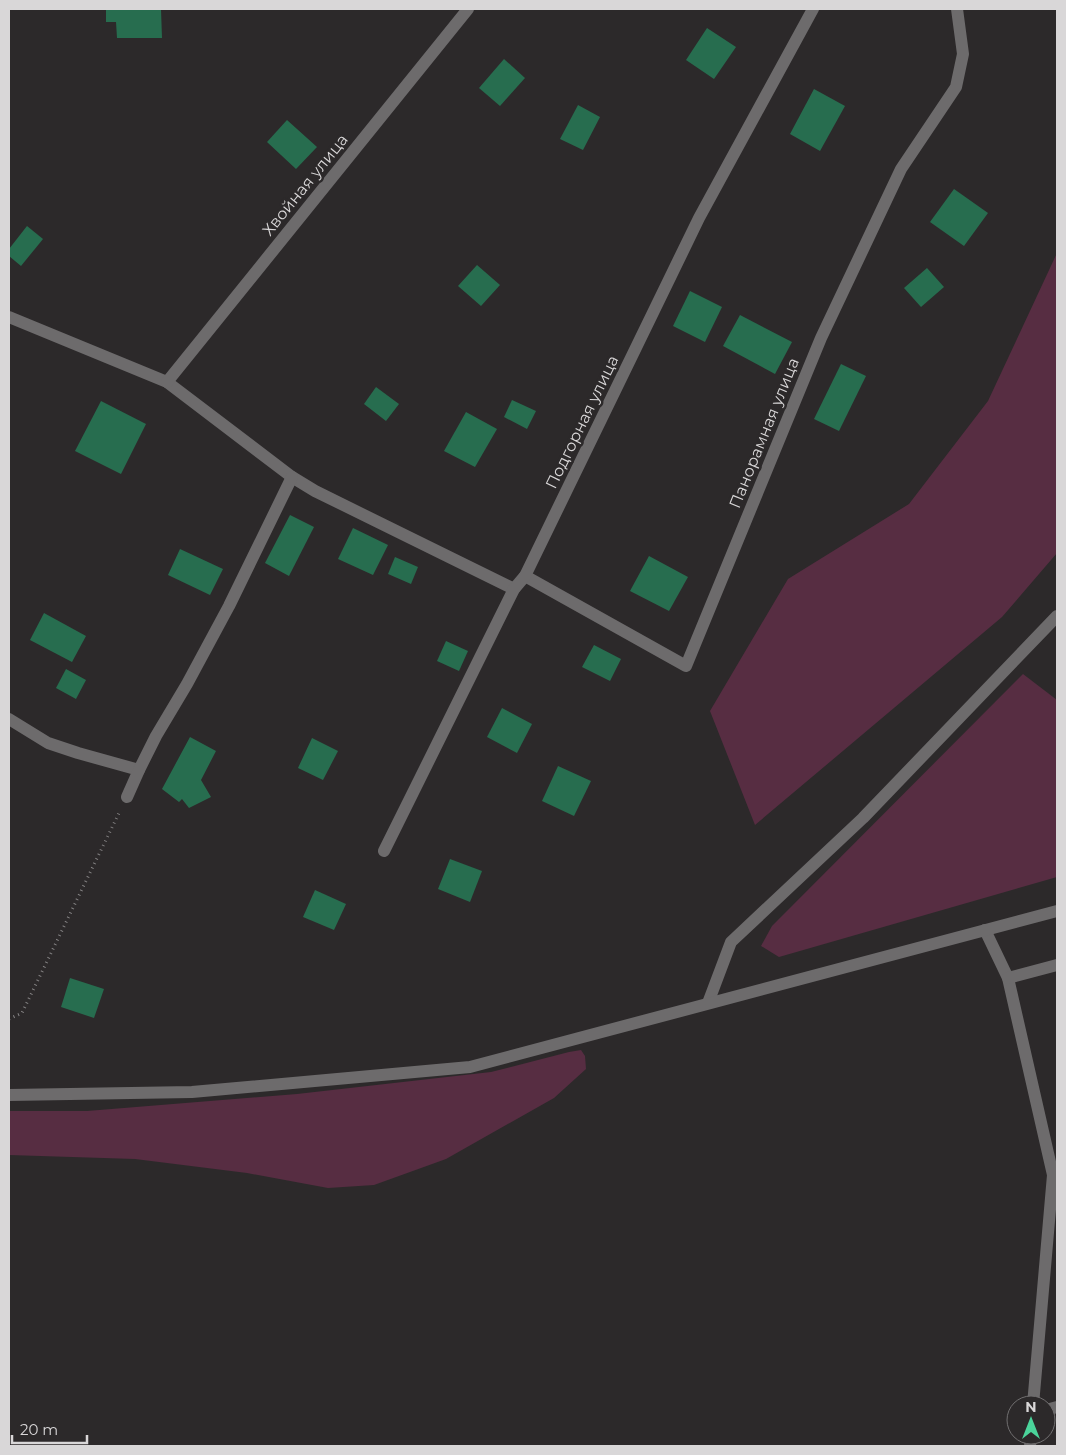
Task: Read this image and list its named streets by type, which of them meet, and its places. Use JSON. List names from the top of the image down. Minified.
{"streets":{"street":["Хвойная улица","Подгорная улица","Панорамная улица"]},"crossings":[["Подгорная улица","Панорамная улица"]],"scale_bar":"20 m","north":"top"}
